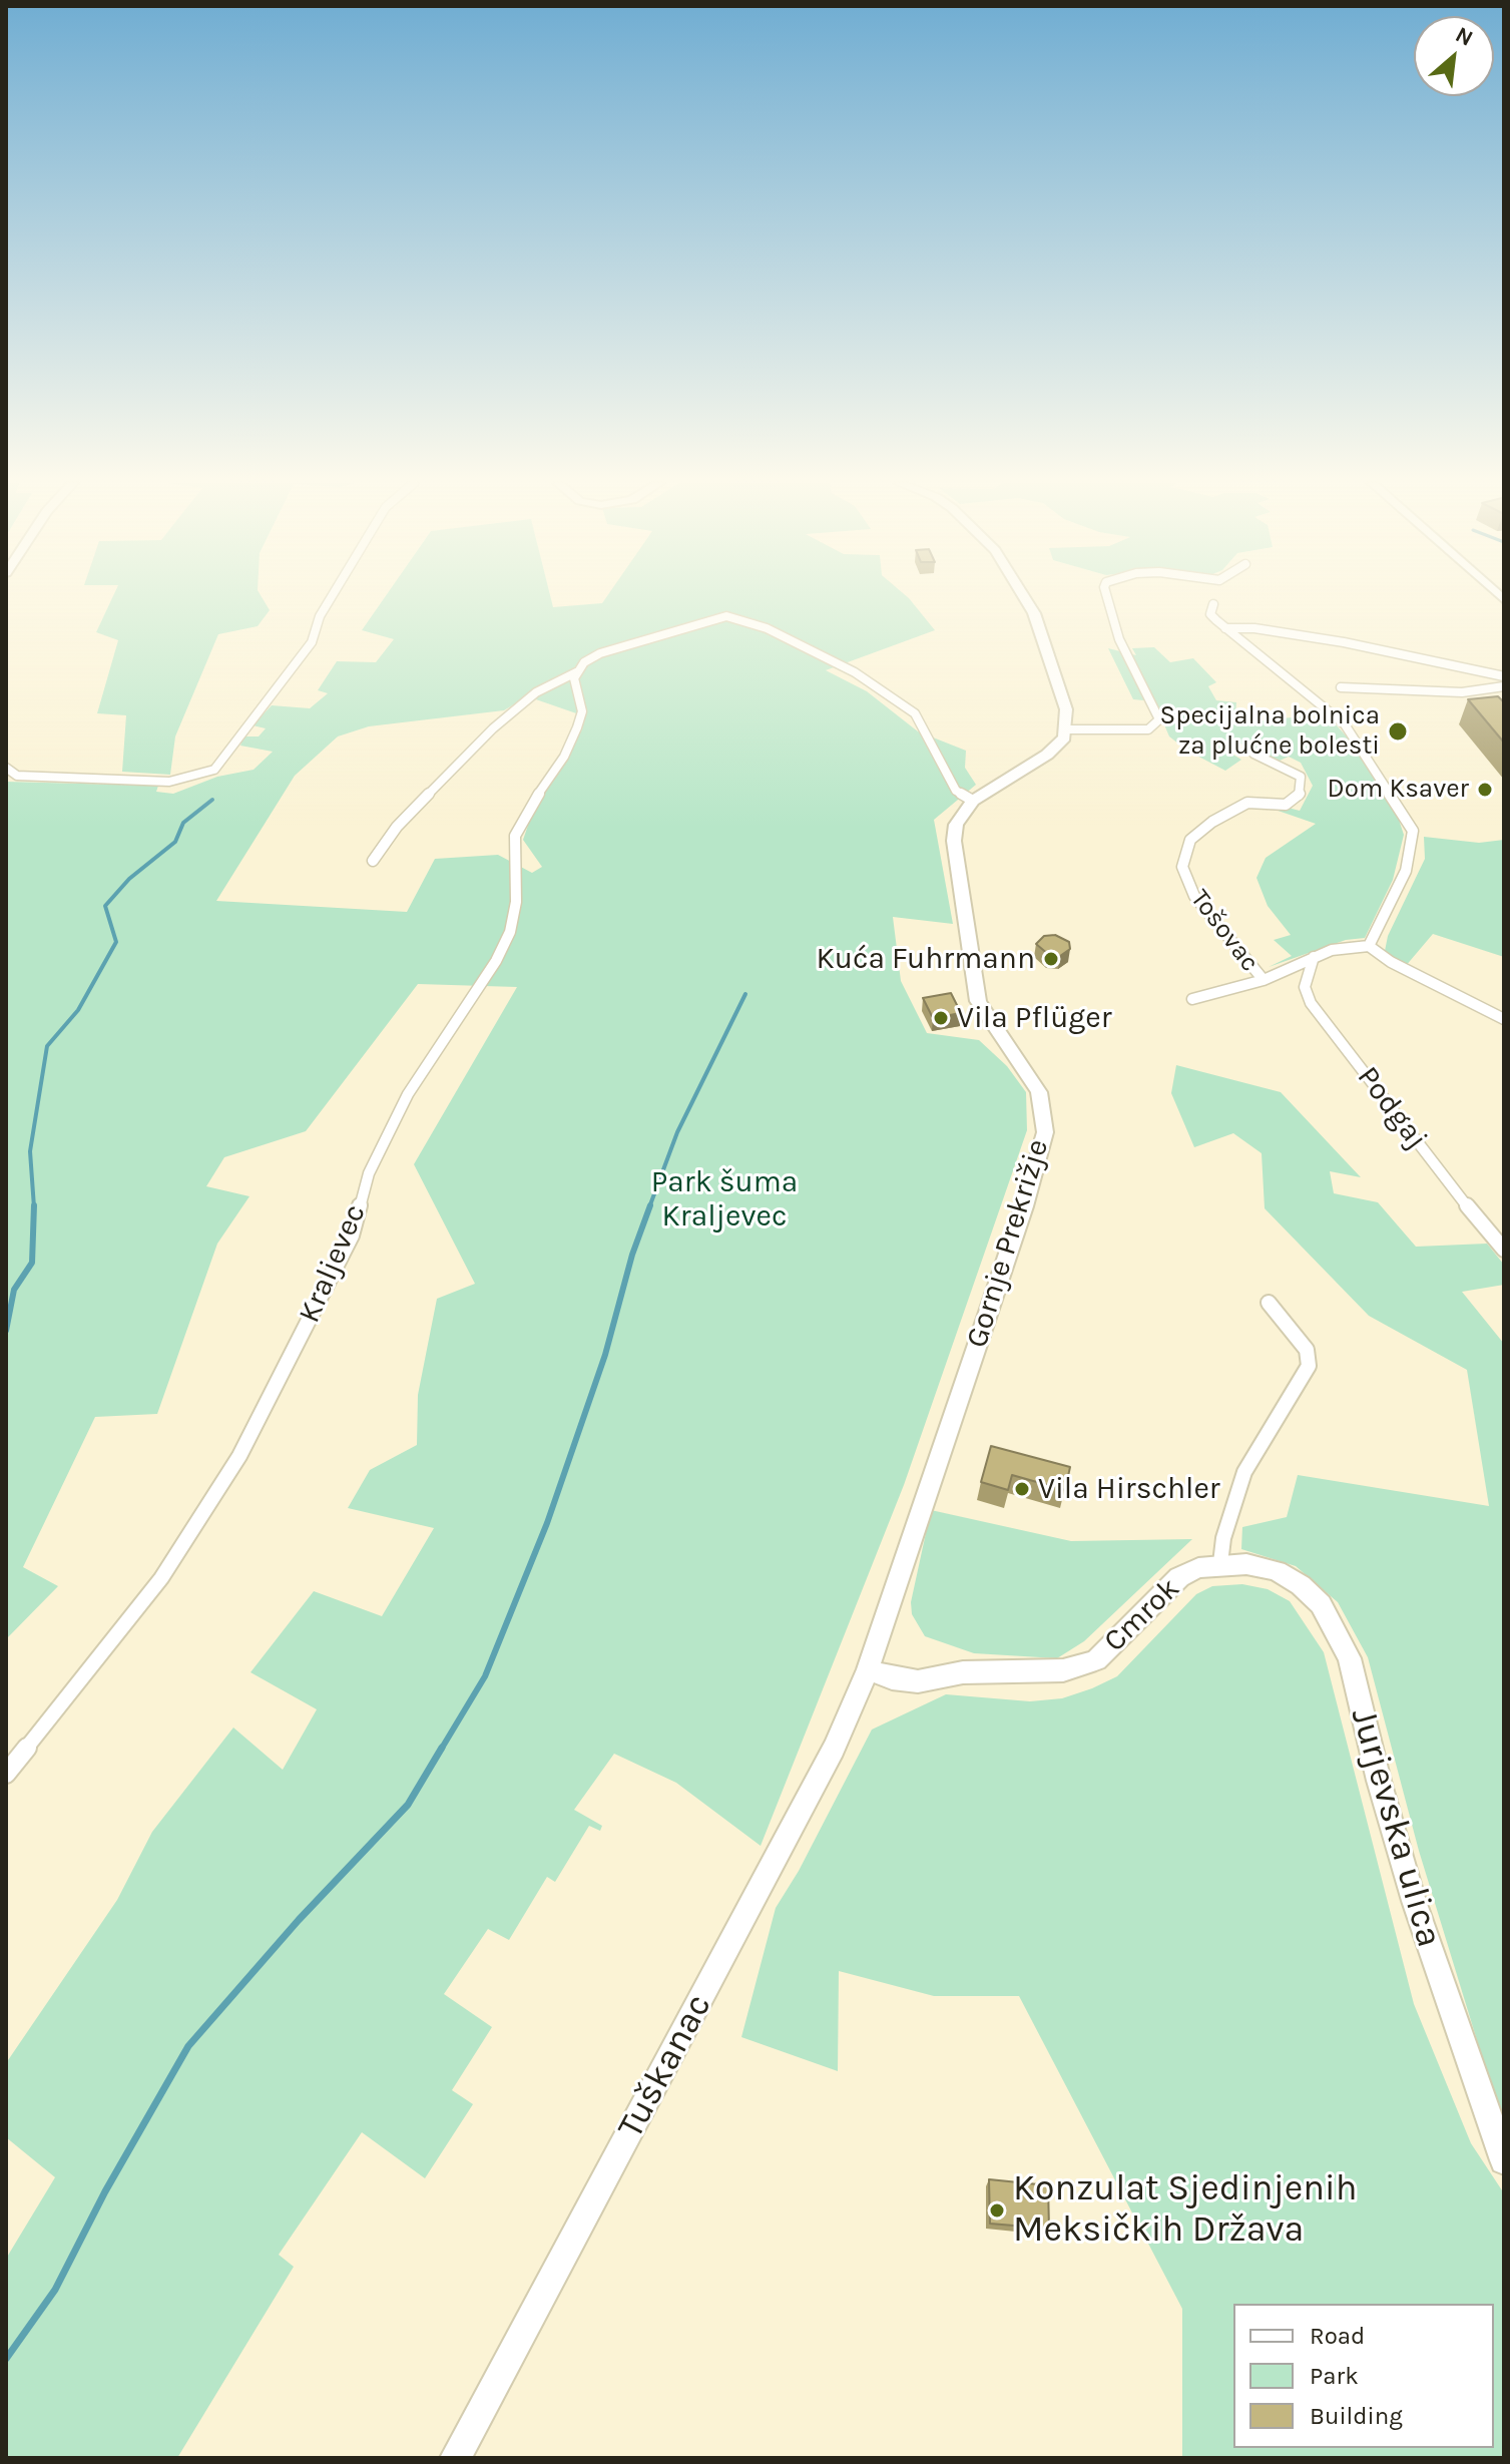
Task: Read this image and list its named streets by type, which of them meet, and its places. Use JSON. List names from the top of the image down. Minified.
{"streets":{"street":["Tošovac","Podgaj","Gornje Prekrižje","Kraljevec","Cmrok","Jurjevska ulica","Tuškanac"]},"crossings":[["Gornje Prekrižje","Cmrok"],["Gornje Prekrižje","Tuškanac"],["Cmrok","Jurjevska ulica"],["Cmrok","Tuškanac"]],"parks":["Park šuma Kraljevec"],"places":["Specijalna bolnica za plućne bolesti","Dom Ksaver","Kuća Fuhrmann","Vila Pflüger","Vila Hirschler","Konzulat Sjedinjenih Meksičkih Država"],"legend":["Road","Park","Building"],"north":"top right"}
